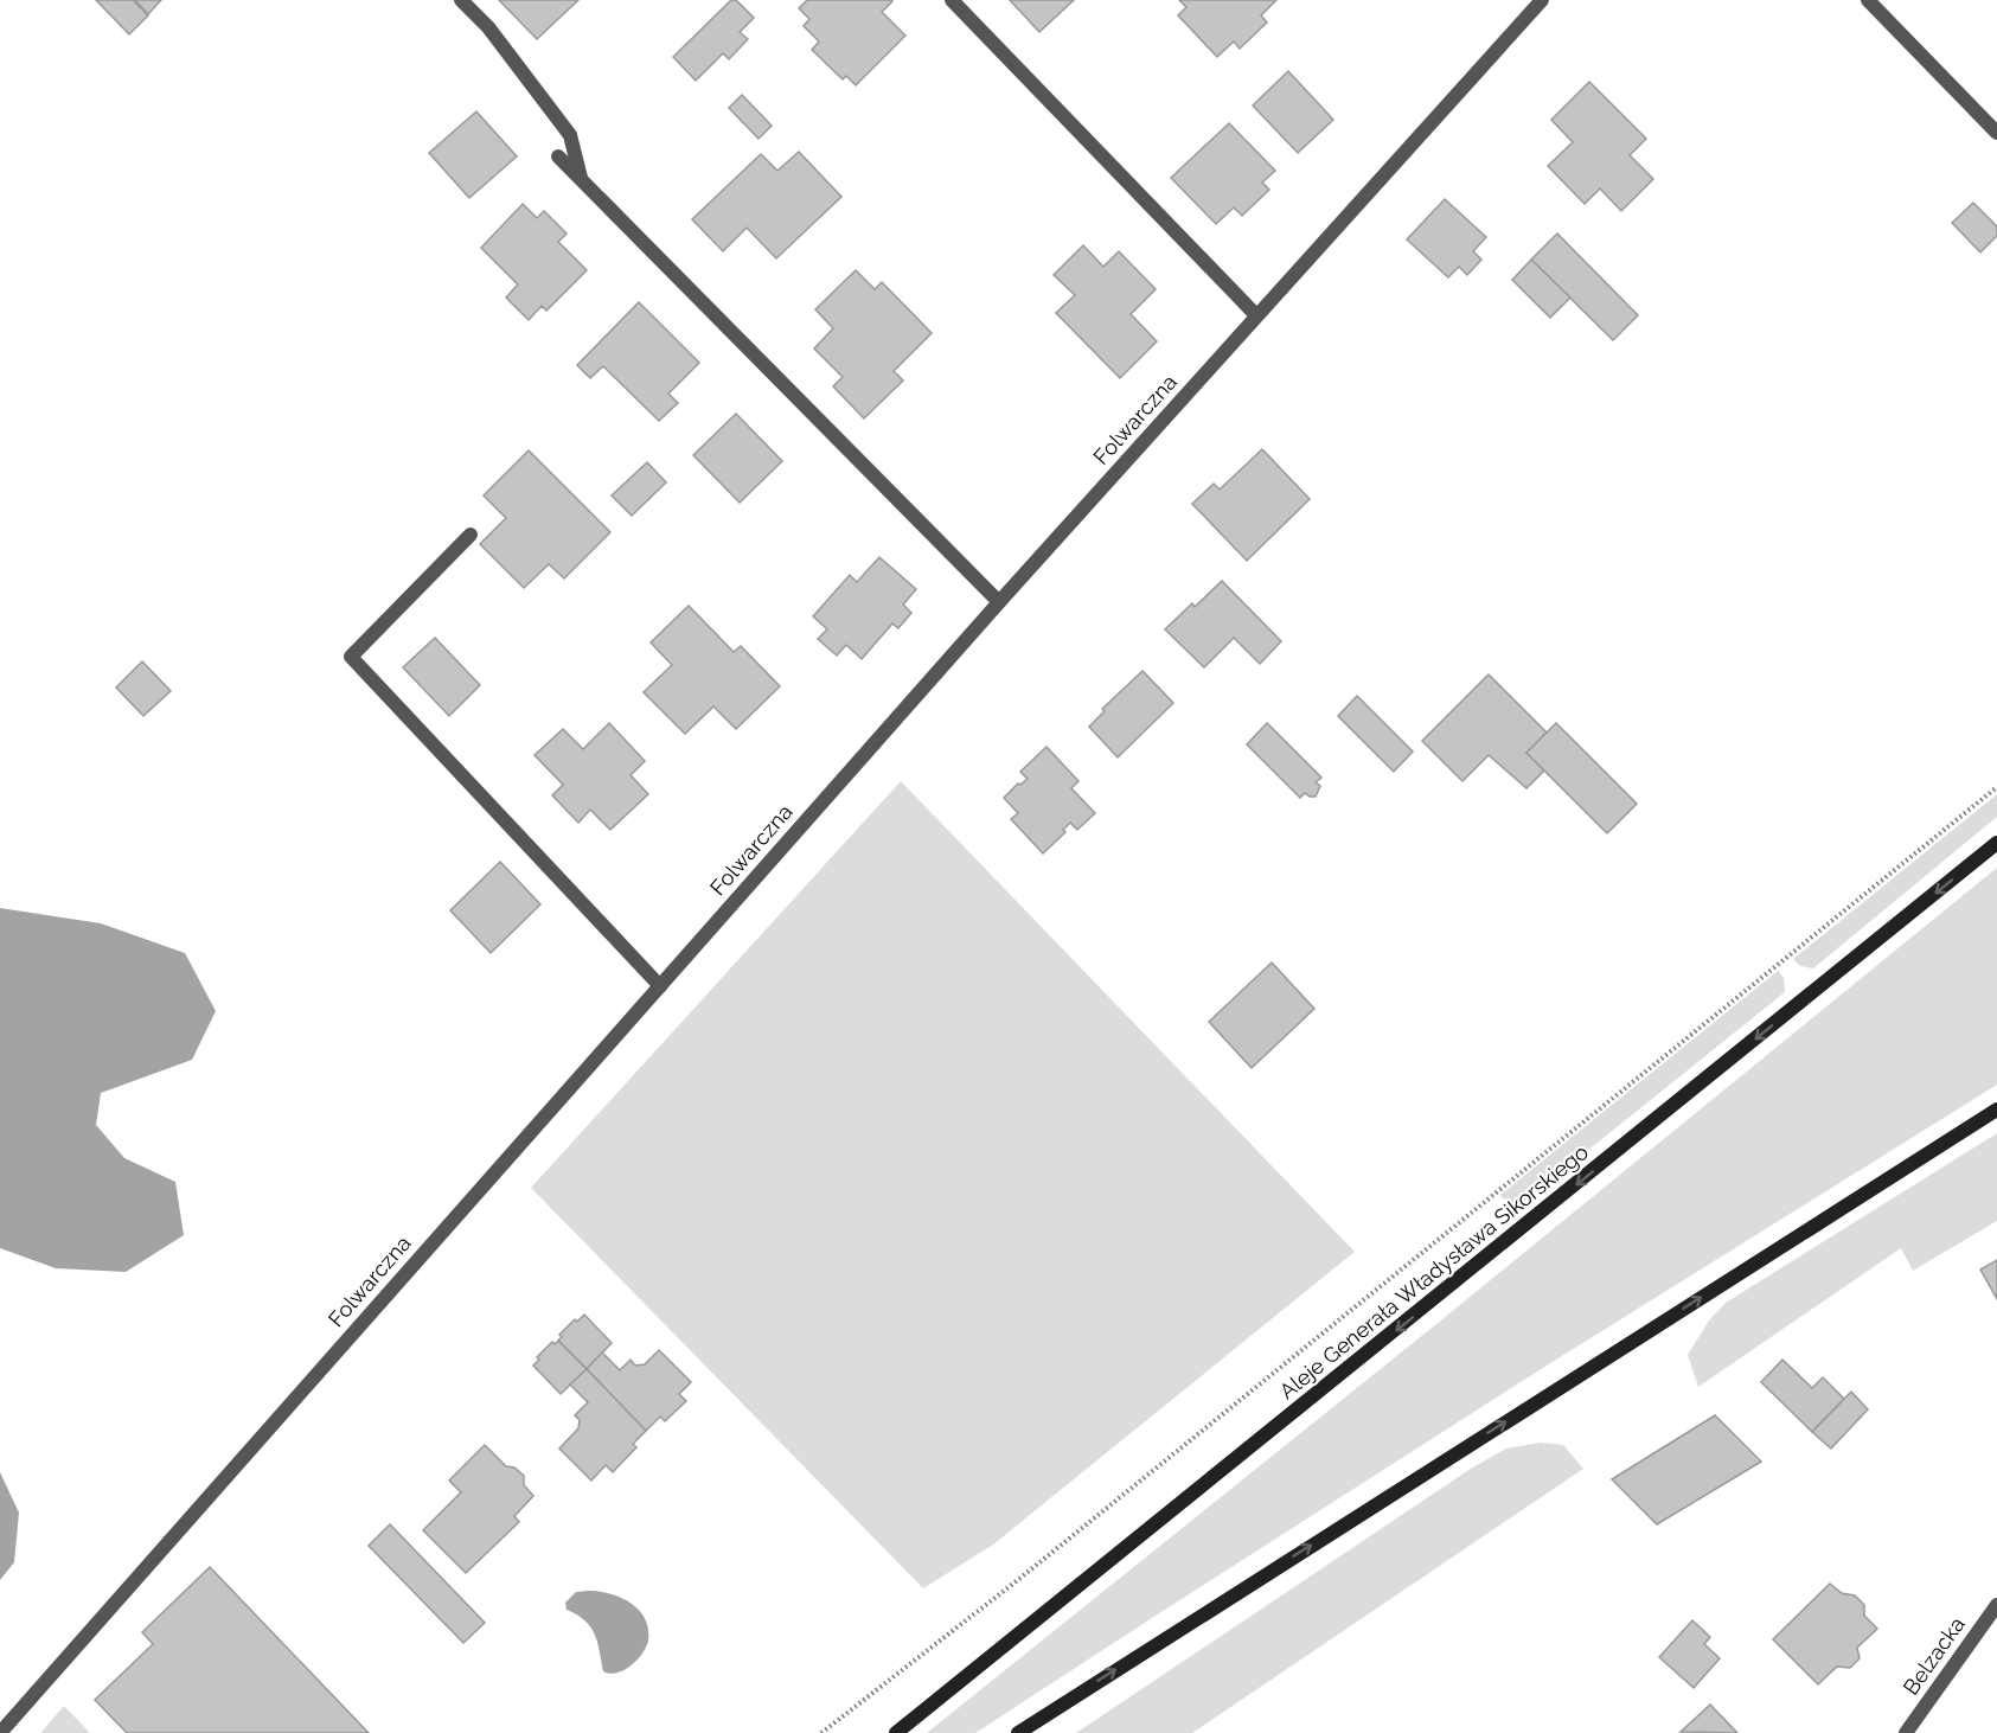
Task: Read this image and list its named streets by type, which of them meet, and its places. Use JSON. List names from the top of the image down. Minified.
{"streets":{"main road":["Aleje Generała Władysława Sikorskiego"],"street":["Folwarczna","Belzacka"]}}
